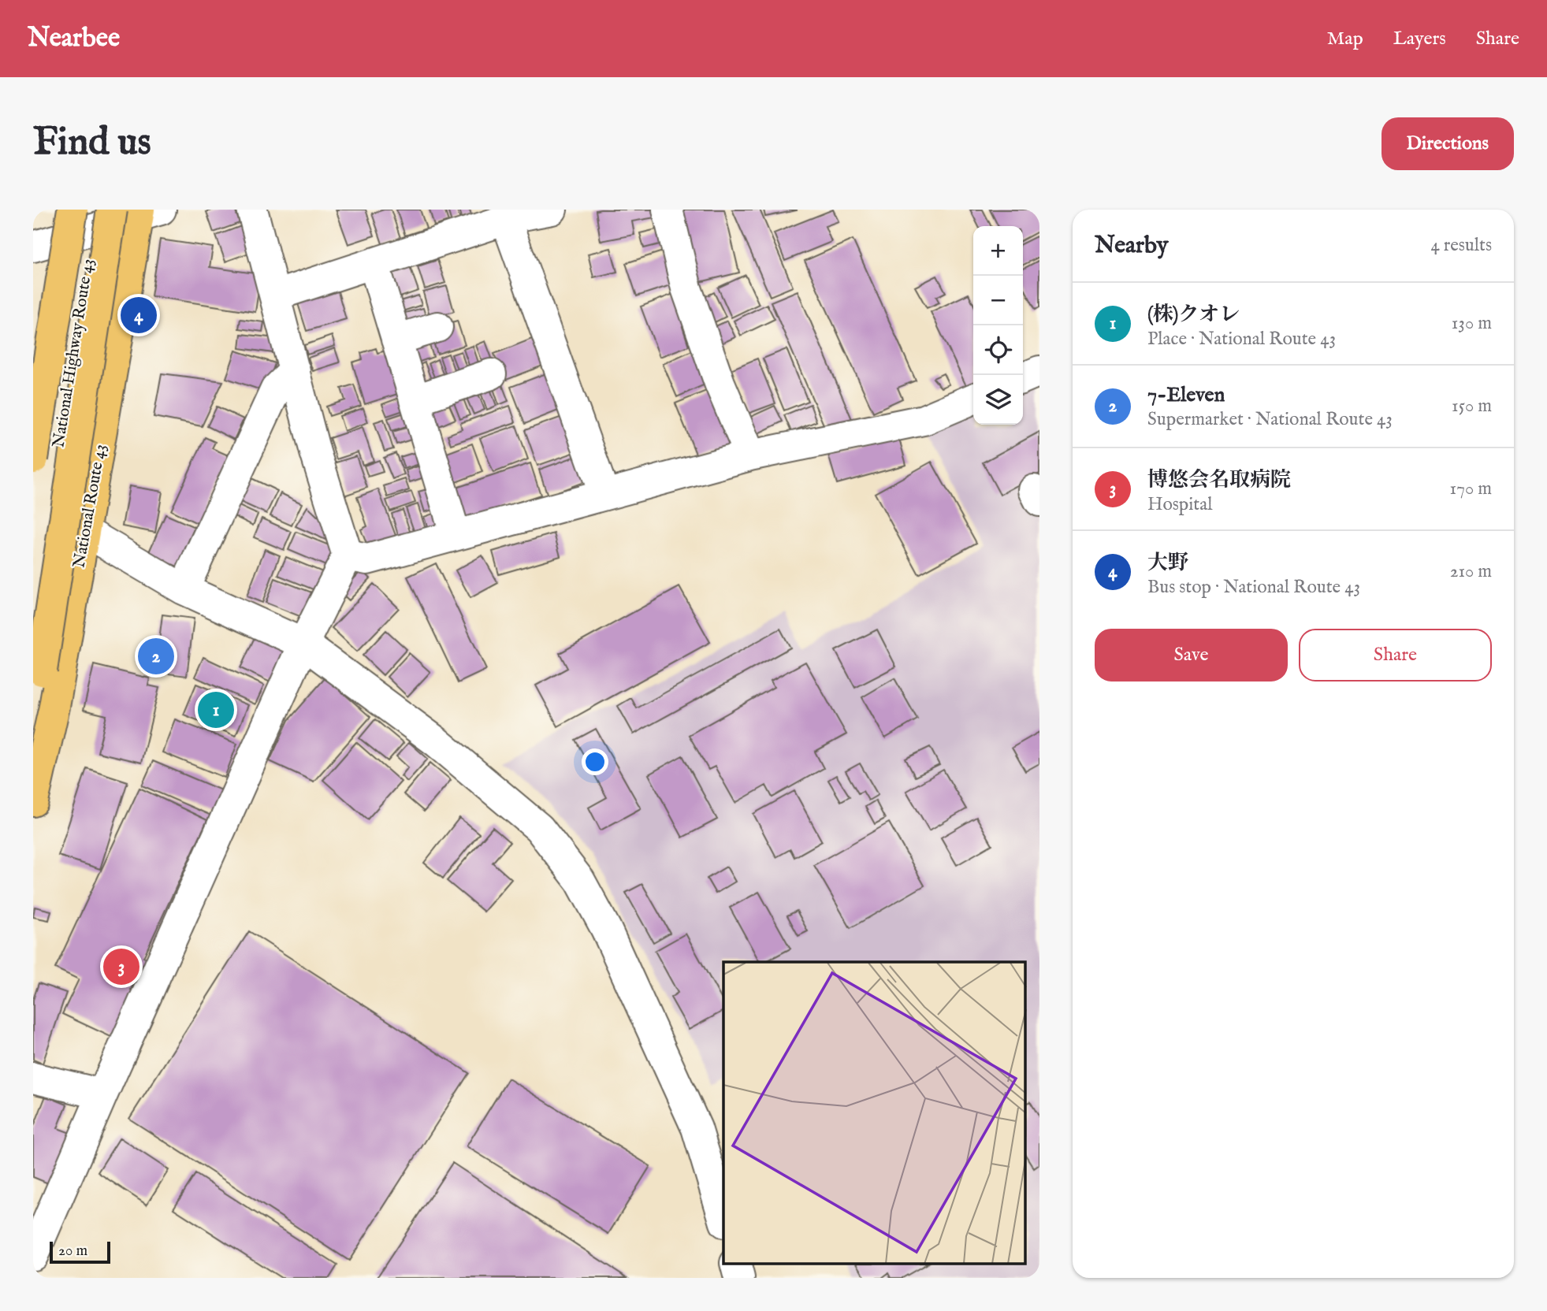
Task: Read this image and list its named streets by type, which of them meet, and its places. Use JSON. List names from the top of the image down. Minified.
{"streets":{"highway":["National Highway Route 43","National Route 43"]},"scale_bar":"20 m","page":{"header":"Nearbee","nav":["Map","Layers","Share"],"buttons":["Directions",["Save","Share"]],"title":"Find us","heading":["Nearby","4 results"],"map_buttons":["+","−"],"list":[{"mark":"1","name":"(株)クオレ","note":"Place · National Route 43","value":"130 m"},{"mark":"2","name":"7-Eleven","note":"Supermarket · National Route 43","value":"150 m"},{"mark":"3","name":"博悠会名取病院","note":"Hospital","value":"170 m"},{"mark":"4","name":"大野","note":"Bus stop · National Route 43","value":"210 m"}],"pins":["4","2","1","3"],"scale":"20 m"}}
